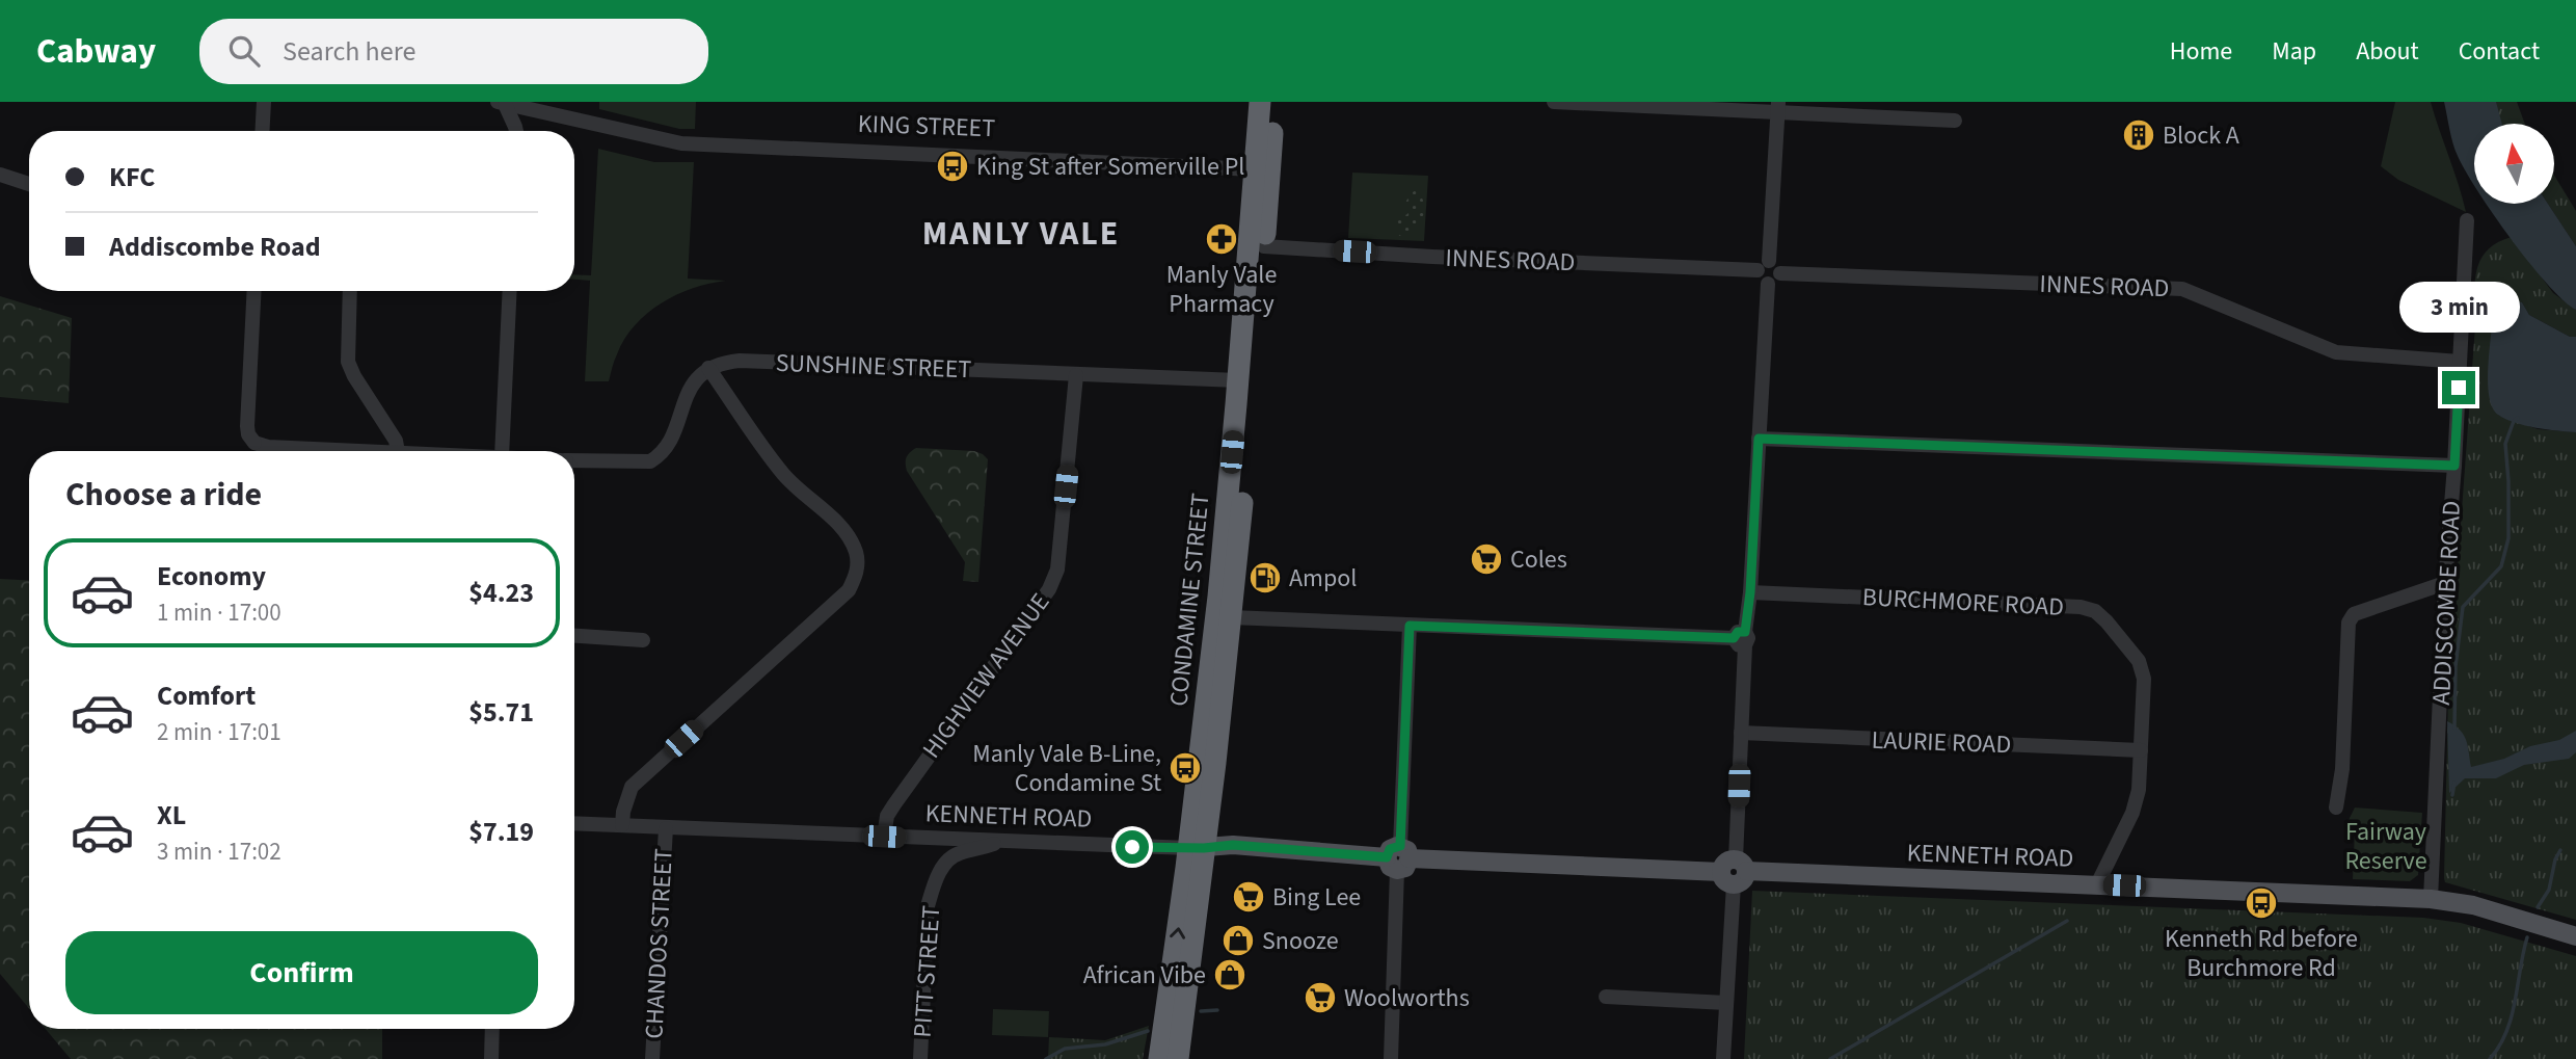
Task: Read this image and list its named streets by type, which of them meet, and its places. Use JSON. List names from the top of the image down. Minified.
{"streets":{"highway":["CONDAMINE STREET"],"main road":["KENNETH ROAD"],"street":["KING STREET","INNES ROAD","SUNSHINE STREET","BURCHMORE ROAD","ADDISCOMBE ROAD","HIGHVIEW AVENUE","LAURIE ROAD","CHANDOS STREET","PITT STREET"]},"crossings":[["KING STREET","CONDAMINE STREET"],["INNES ROAD","CONDAMINE STREET"],["INNES ROAD","ADDISCOMBE ROAD"],["SUNSHINE STREET","CONDAMINE STREET"],["SUNSHINE STREET","HIGHVIEW AVENUE"],["CONDAMINE STREET","KENNETH ROAD"],["BURCHMORE ROAD","LAURIE ROAD"],["BURCHMORE ROAD","KENNETH ROAD"],["ADDISCOMBE ROAD","KENNETH ROAD"],["HIGHVIEW AVENUE","KENNETH ROAD"],["KENNETH ROAD","CHANDOS STREET"],["KENNETH ROAD","PITT STREET"]],"districts":["MANLY VALE"],"parks":["Fairway Reserve"],"places":{"building":["Block A"],"bus stop":["King St after Somerville Pl","Manly Vale B-Line, Condamine St","Kenneth Rd before Burchmore Rd"],"pharmacy":["Manly Vale Pharmacy"],"supermarket":["Coles","Bing Lee","Woolworths"],"fuel station":["Ampol"],"shop":["Snooze","African Vibe"]},"north":"top","page":{"header":"Cabway","search":"Search here","nav":["Home","Map","About","Contact"],"banner":["KFC","Addiscombe Road"],"bubble":"3 min","heading":"Choose a ride","list":[{"name":"Economy","note":"1 min · 17:00","value":"$4.23"},{"name":"Comfort","note":"2 min · 17:01","value":"$5.71"},{"name":"XL","note":"3 min · 17:02","value":"$7.19"}],"buttons":"Confirm"}}
